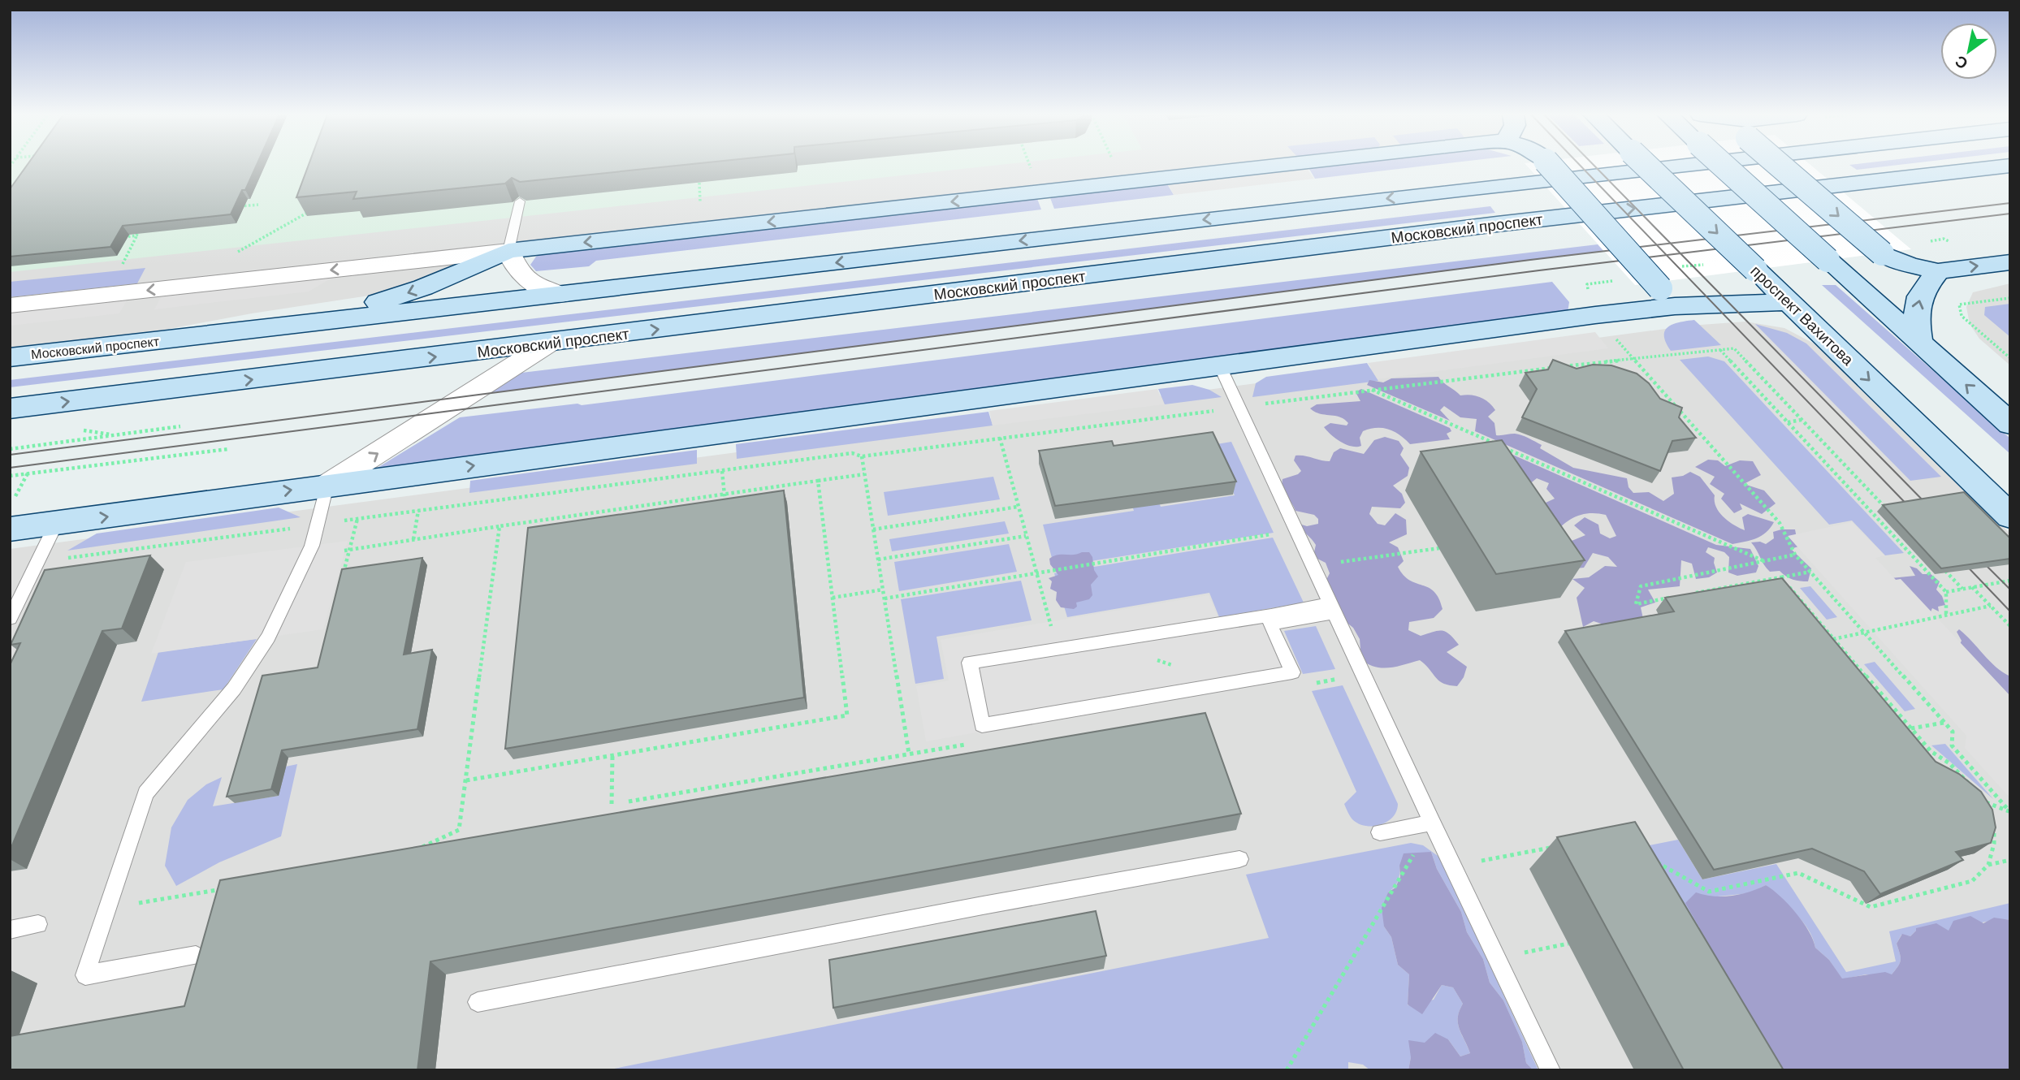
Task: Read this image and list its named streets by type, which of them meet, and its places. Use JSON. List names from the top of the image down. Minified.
{"streets":{"main road":["Московский проспект","проспект Вахитова"]},"north":"bottom left"}
